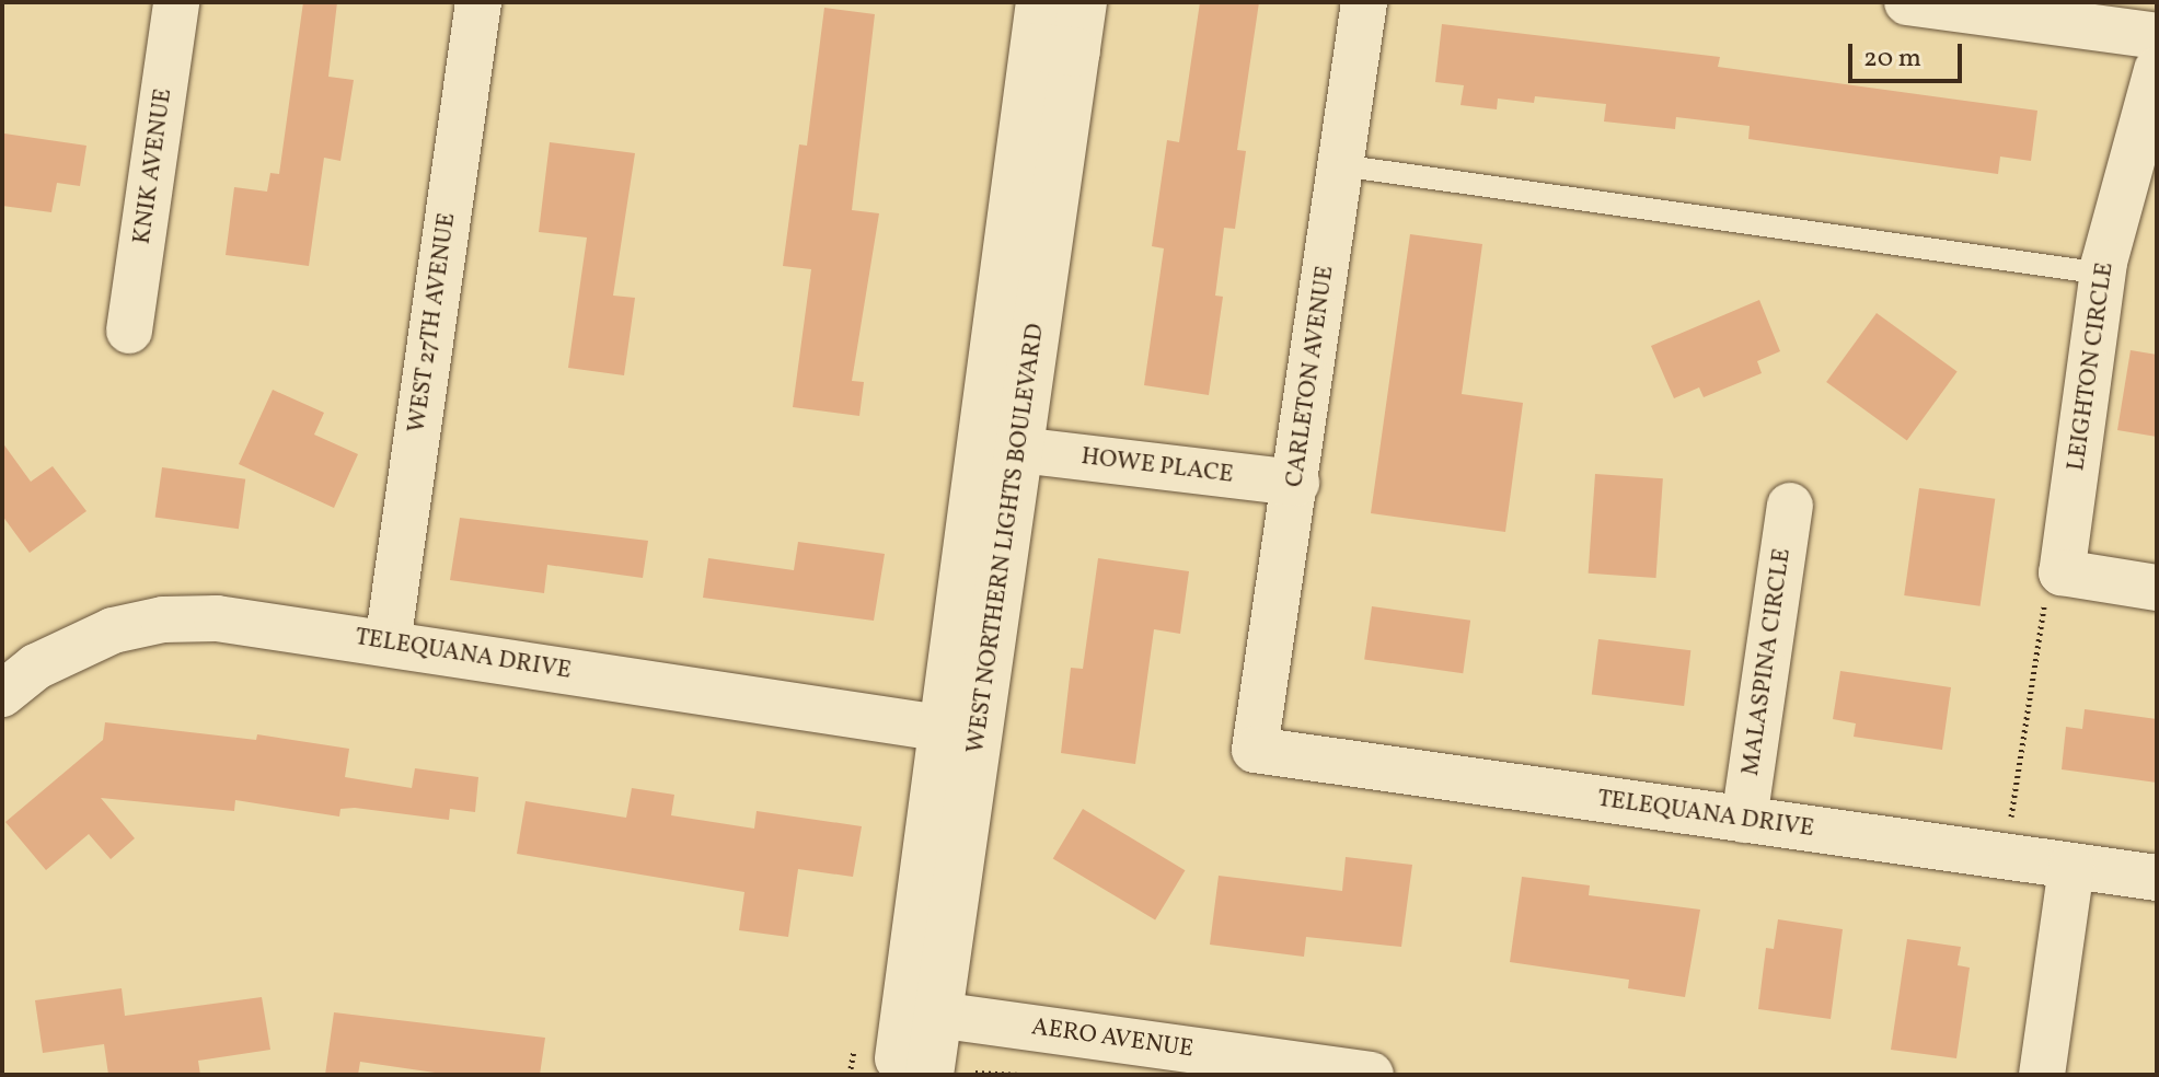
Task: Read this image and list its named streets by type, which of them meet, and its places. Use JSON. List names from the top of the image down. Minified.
{"streets":{"street":["KNIK AVENUE","WEST 27TH AVENUE","LEIGHTON CIRCLE","CARLETON AVENUE","HOWE PLACE","WEST NORTHERN LIGHTS BOULEVARD","TELEQUANA DRIVE","MALASPINA CIRCLE","AERO AVENUE"]},"crossings":[["WEST 27TH AVENUE","TELEQUANA DRIVE"],["CARLETON AVENUE","HOWE PLACE"],["CARLETON AVENUE","TELEQUANA DRIVE"],["HOWE PLACE","WEST NORTHERN LIGHTS BOULEVARD"],["WEST NORTHERN LIGHTS BOULEVARD","TELEQUANA DRIVE"],["WEST NORTHERN LIGHTS BOULEVARD","AERO AVENUE"],["TELEQUANA DRIVE","MALASPINA CIRCLE"]],"scale_bar":"20 m"}
